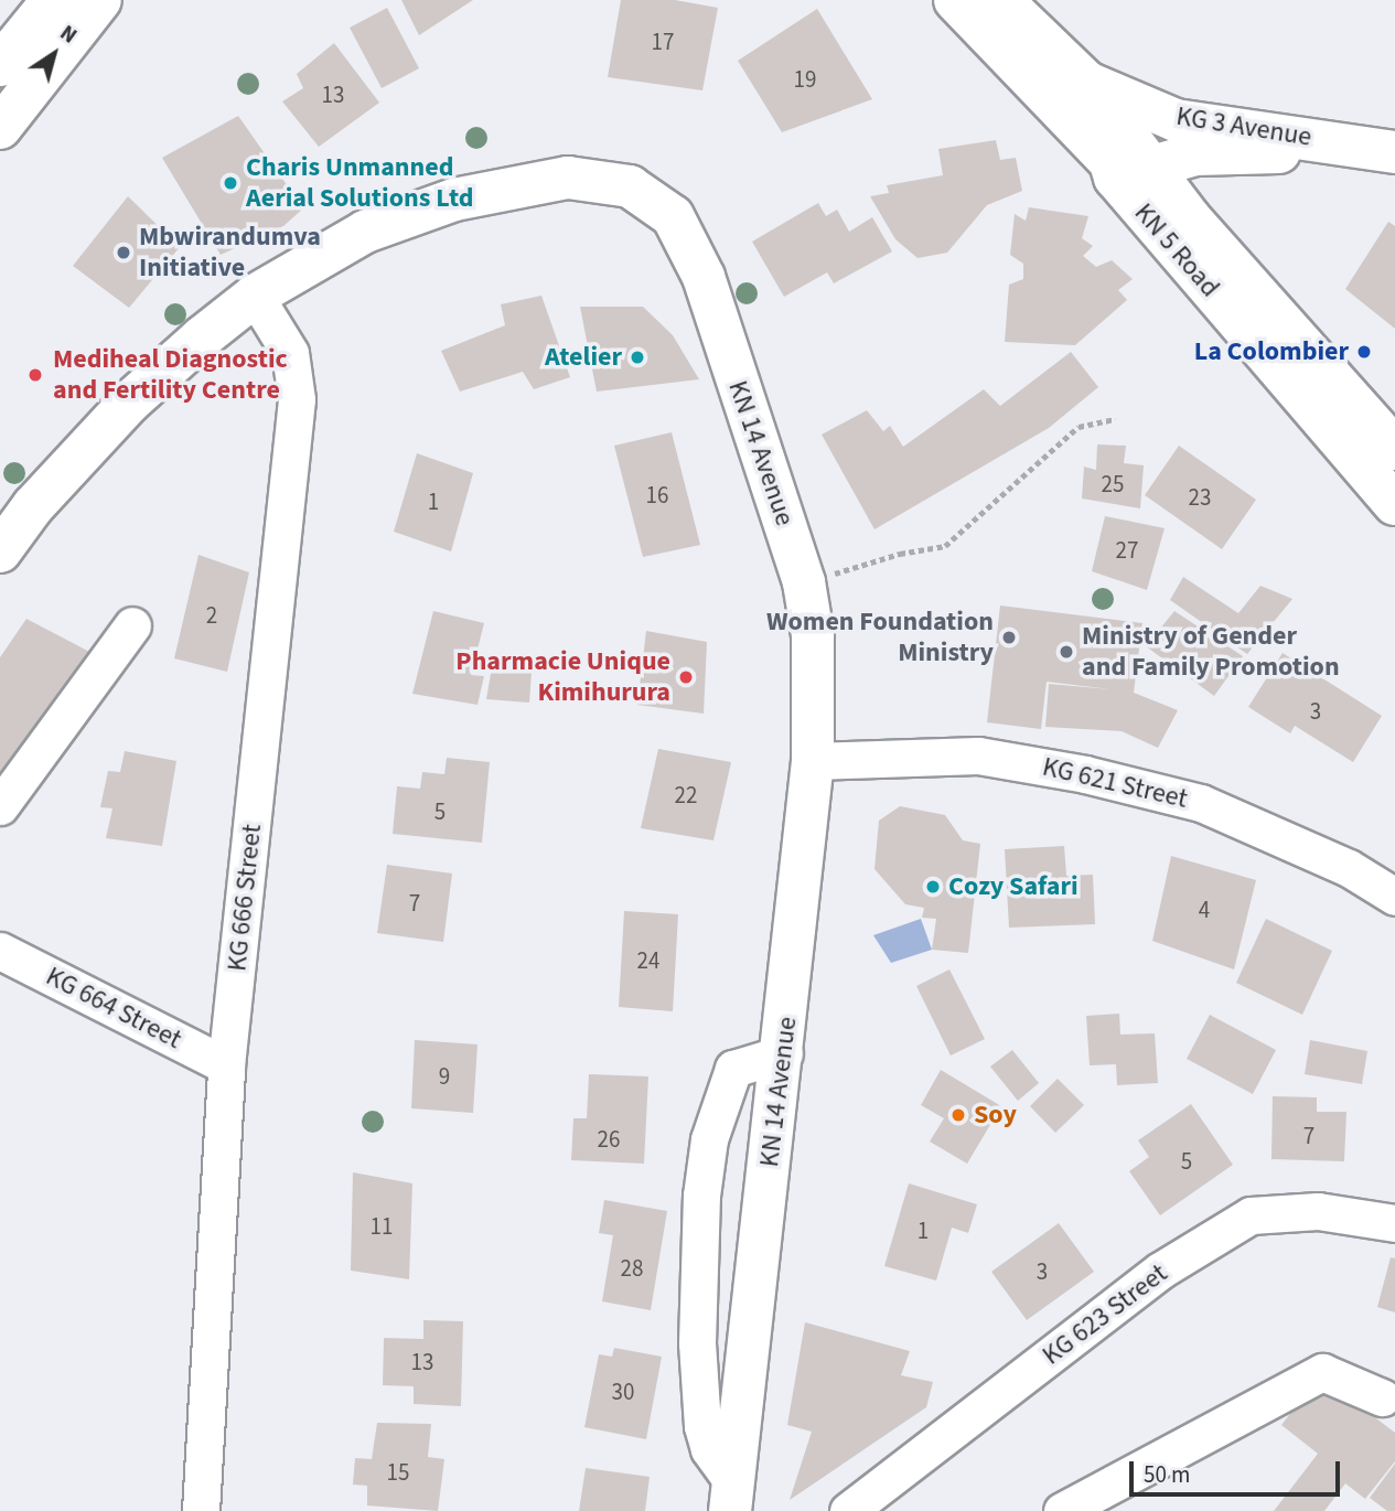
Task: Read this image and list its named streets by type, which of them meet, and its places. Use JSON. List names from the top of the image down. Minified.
{"streets":{"main road":["KG 3 Avenue","KN 5 Road","KN 14 Avenue"],"street":["KG 621 Street","KG 666 Street","KG 664 Street","KG 623 Street"]},"crossings":[["KG 3 Avenue","KN 5 Road"],["KN 14 Avenue","KG 621 Street"],["KN 14 Avenue","KG 666 Street"],["KG 666 Street","KG 664 Street"]],"places":["Charis Unmanned Aerial Solutions Ltd","Mbwirandumva Initiative","La Colombier","Atelier","Mediheal Diagnostic and Fertility Centre","Women Foundation Ministry","Ministry of Gender and Family Promotion","Pharmacie Unique Kimihurura","Cozy Safari","Soy"],"house_numbers":["17","19","13","25","16","23","1","27","2","3","22","5","7","4","24","9","7","26","5","11","1","28","3","13","30","15"],"scale_bar":"50 m","north":"top right"}
